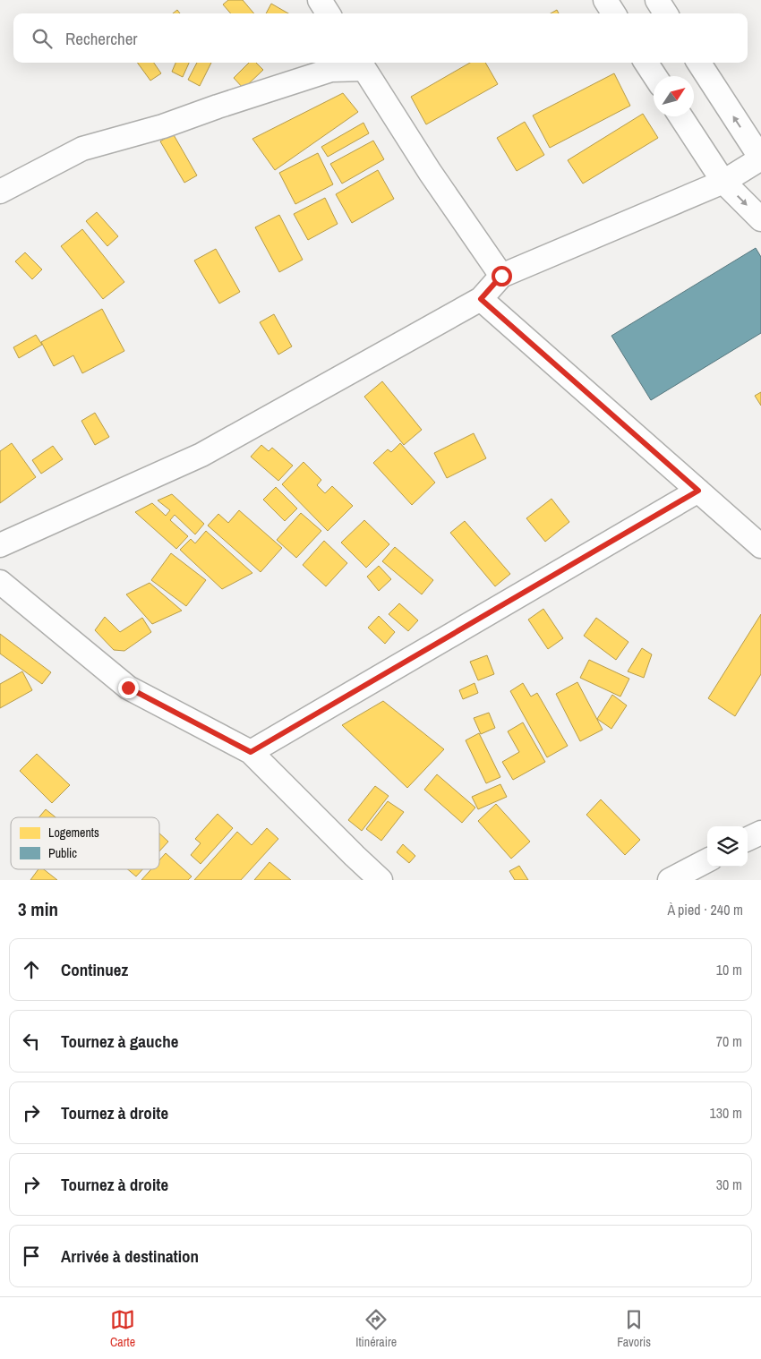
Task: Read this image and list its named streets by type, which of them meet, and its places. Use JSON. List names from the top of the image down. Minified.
{"legend":["Logements","Public"],"north":"top right","page":{"search":"Rechercher","heading":["3 min","À pied · 240 m"],"list":[["Continuez","10 m"],["Tournez à gauche","70 m"],["Tournez à droite","130 m"],["Tournez à droite","30 m"],"Arrivée à destination"],"nav":["Carte","Itinéraire","Favoris"]}}
